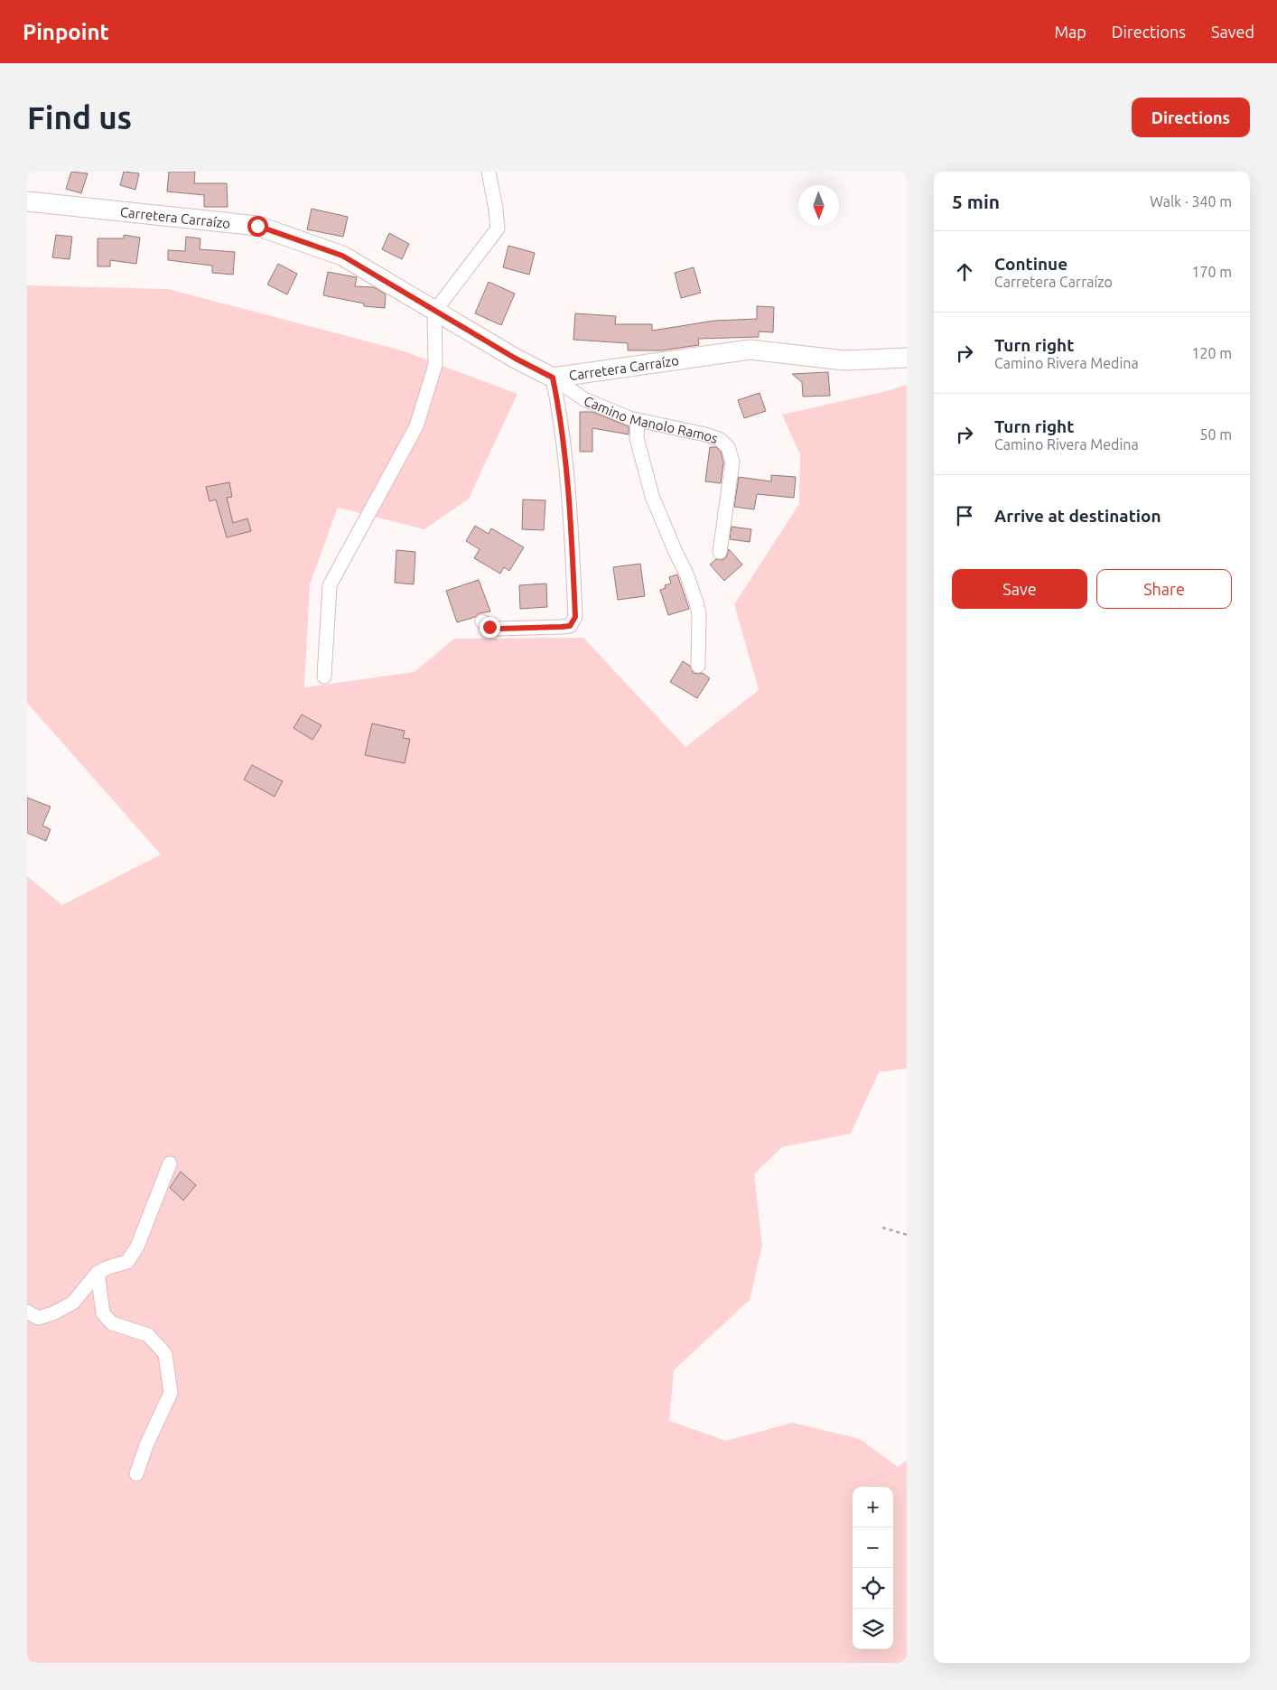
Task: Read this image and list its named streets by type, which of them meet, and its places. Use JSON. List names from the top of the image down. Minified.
{"streets":{"street":["Carretera Carraízo","Camino Manolo Ramos"]},"crossings":[["Carretera Carraízo","Camino Manolo Ramos"]],"north":"bottom","page":{"header":"Pinpoint","nav":["Map","Directions","Saved"],"buttons":["Directions",["Save","Share"]],"title":"Find us","heading":["5 min","Walk · 340 m"],"list":[["Continue","Carretera Carraízo","170 m"],["Turn right","Camino Rivera Medina","120 m"],["Turn right","Camino Rivera Medina","50 m"],"Arrive at destination"],"map_buttons":["+","−"]}}
